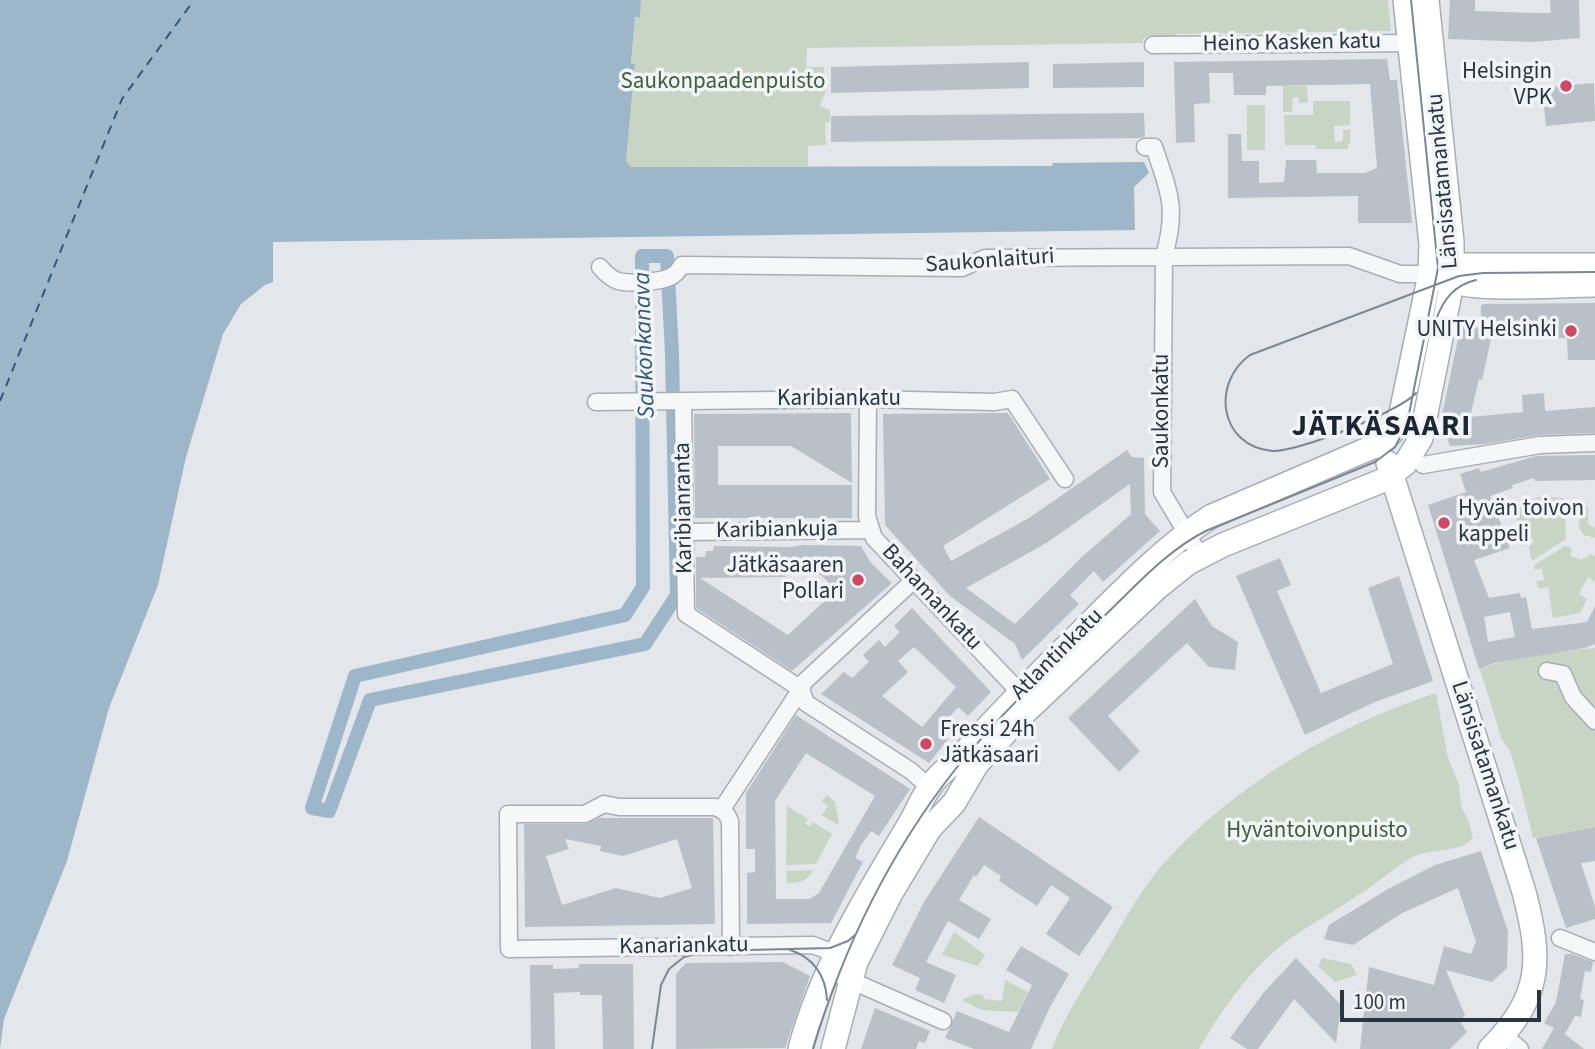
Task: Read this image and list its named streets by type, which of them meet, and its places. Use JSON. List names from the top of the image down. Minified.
{"streets":{"street":["Heino Kasken katu","Länsisatamankatu","Saukonlaituri","Karibiankatu","Saukonkatu","Karibianranta","Karibiankuja","Bahamankatu","Atlantinkatu","Kanariankatu"]},"crossings":[["Heino Kasken katu","Länsisatamankatu"],["Länsisatamankatu","Saukonlaituri"],["Länsisatamankatu","Atlantinkatu"],["Saukonlaituri","Saukonkatu"],["Karibiankatu","Karibianranta"],["Karibiankatu","Bahamankatu"],["Saukonkatu","Atlantinkatu"],["Karibianranta","Karibiankuja"],["Karibiankuja","Bahamankatu"],["Bahamankatu","Atlantinkatu"],["Atlantinkatu","Kanariankatu"]],"districts":["JÄTKÄSAARI"],"water":["Saukonkanava"],"parks":["Saukonpaadenpuisto","Hyväntoivonpuisto"],"places":["Helsingin VPK","UNITY Helsinki","Hyvän toivon kappeli","Jätkäsaaren Pollari","Fressi 24h Jätkäsaari"],"scale_bar":"100 m"}
